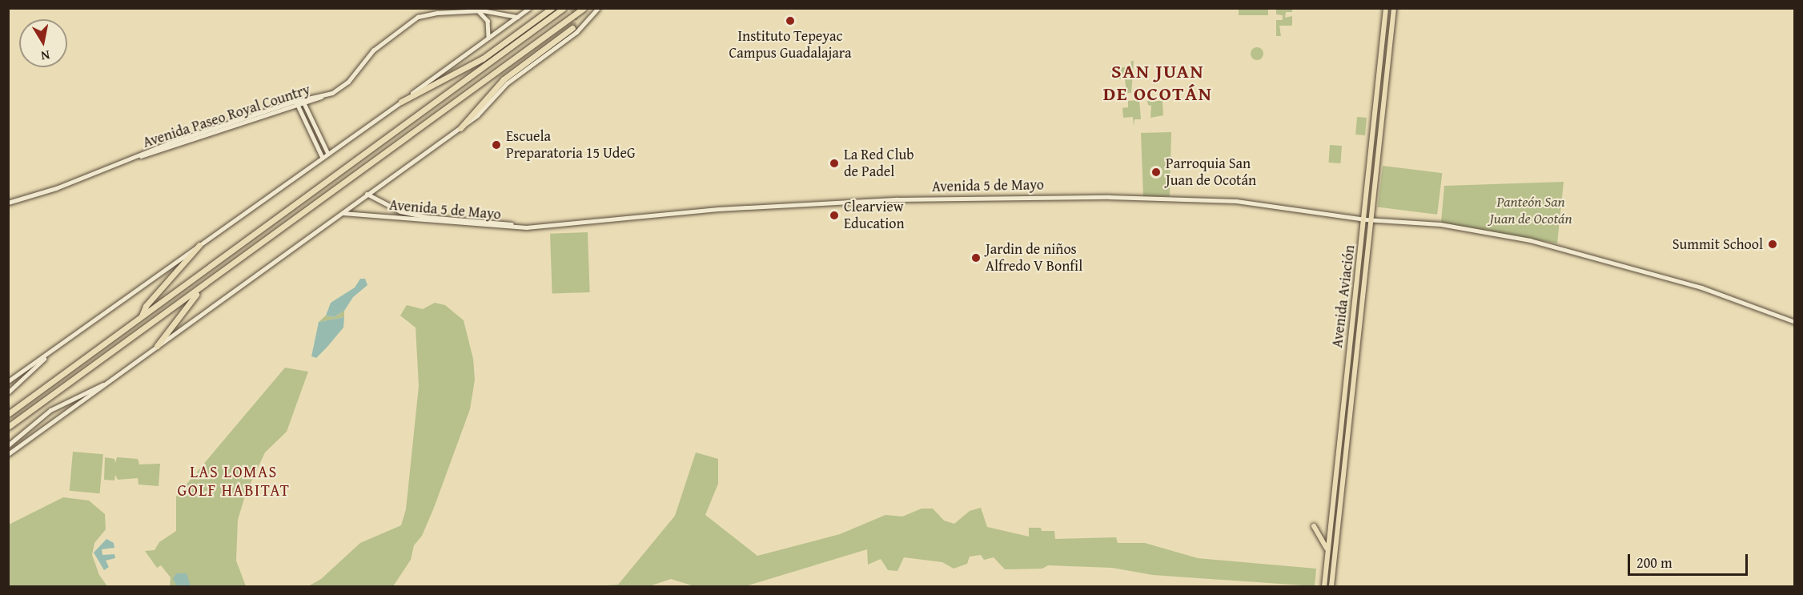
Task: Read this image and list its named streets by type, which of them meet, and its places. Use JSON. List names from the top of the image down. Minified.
{"streets":{"main road":["Avenida 5 de Mayo","Avenida Aviación"],"street":["Avenida Paseo Royal Country"]},"crossings":[["Avenida 5 de Mayo","Avenida Aviación"]],"districts":["SAN JUAN DE OCOTÁN","LAS LOMAS GOLF HABITAT"],"parks":["Panteón San Juan de Ocotán"],"places":["Instituto Tepeyac Campus Guadalajara","Escuela Preparatoria 15 UdeG","La Red Club de Padel","Parroquia San Juan de Ocotán","Clearview Education","Summit School","Jardin de niños Alfredo V Bonfil"],"scale_bar":"200 m","north":"bottom"}
